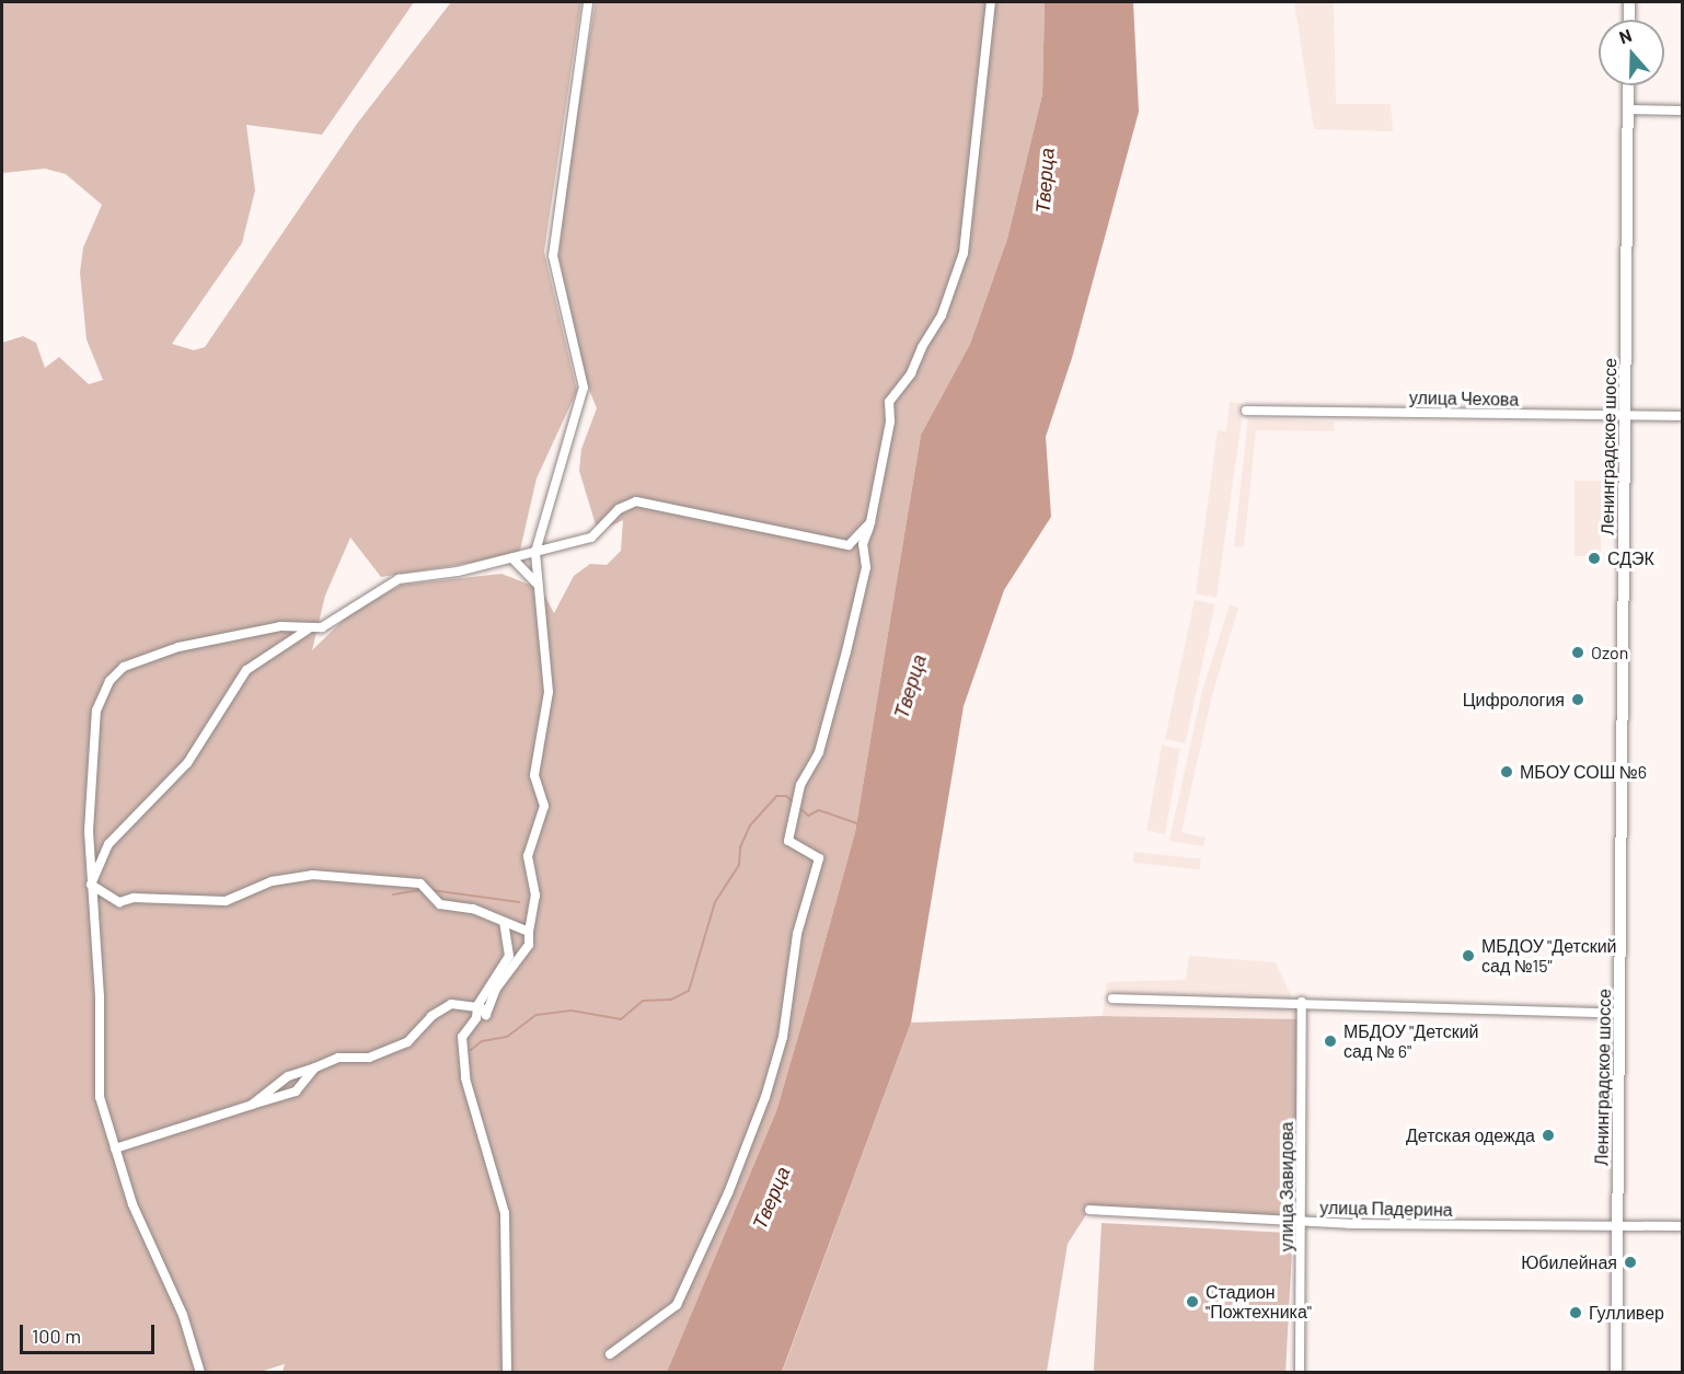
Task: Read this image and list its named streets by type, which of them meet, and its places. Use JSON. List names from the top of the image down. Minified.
{"streets":{"main road":["Ленинградское шоссе"],"street":["улица Чехова","улица Завидова","улица Падерина"]},"crossings":[["улица Чехова","Ленинградское шоссе"],["Ленинградское шоссе","улица Падерина"],["улица Завидова","улица Падерина"]],"water":["Тверца"],"places":["СДЭК","Ozon","Цифрология","МБОУ СОШ №6","МБДОУ \"Детский сад №15\"","МБДОУ \"Детский сад № 6\"","Детская одежда","Юбилейная","Стадион \"Пожтехника\"","Гулливер"],"scale_bar":"100 m","north":"top"}
